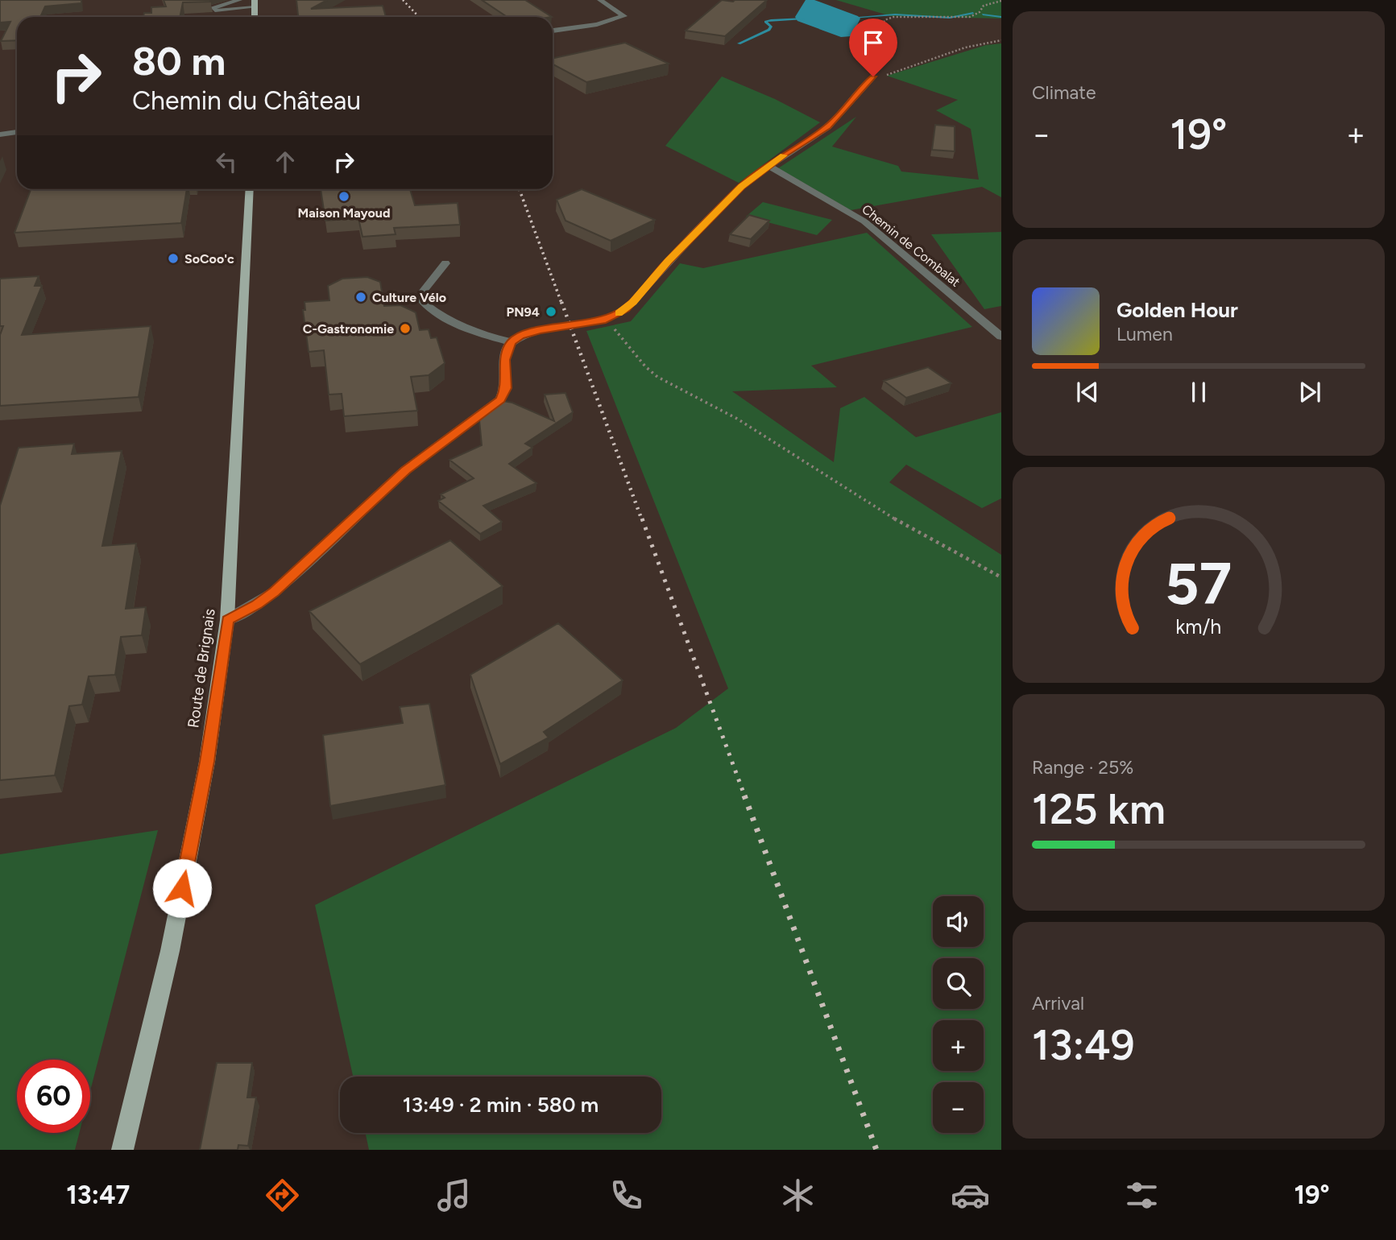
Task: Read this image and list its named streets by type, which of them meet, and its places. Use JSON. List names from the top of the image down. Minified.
{"streets":{"main road":["Route de Brignais"],"street":["Chemin de Combalat"]},"places":["Maison Mayoud","SoCoo'c","Culture Vélo","PN94","C-Gastronomie"],"page":{"tile":["Climate",["Range · 25%","125 km"],["Arrival","13:49"]],"turn":["80 m","Chemin du Château"],"heat":["−","19°","+"],"song":["Golden Hour","Lumen"],"map_buttons":["+","−"],"limit":"60","trip":"13:49 · 2 min · 580 m","tabs":["13:47","19°"],"gauge":["57","km/h"]}}
